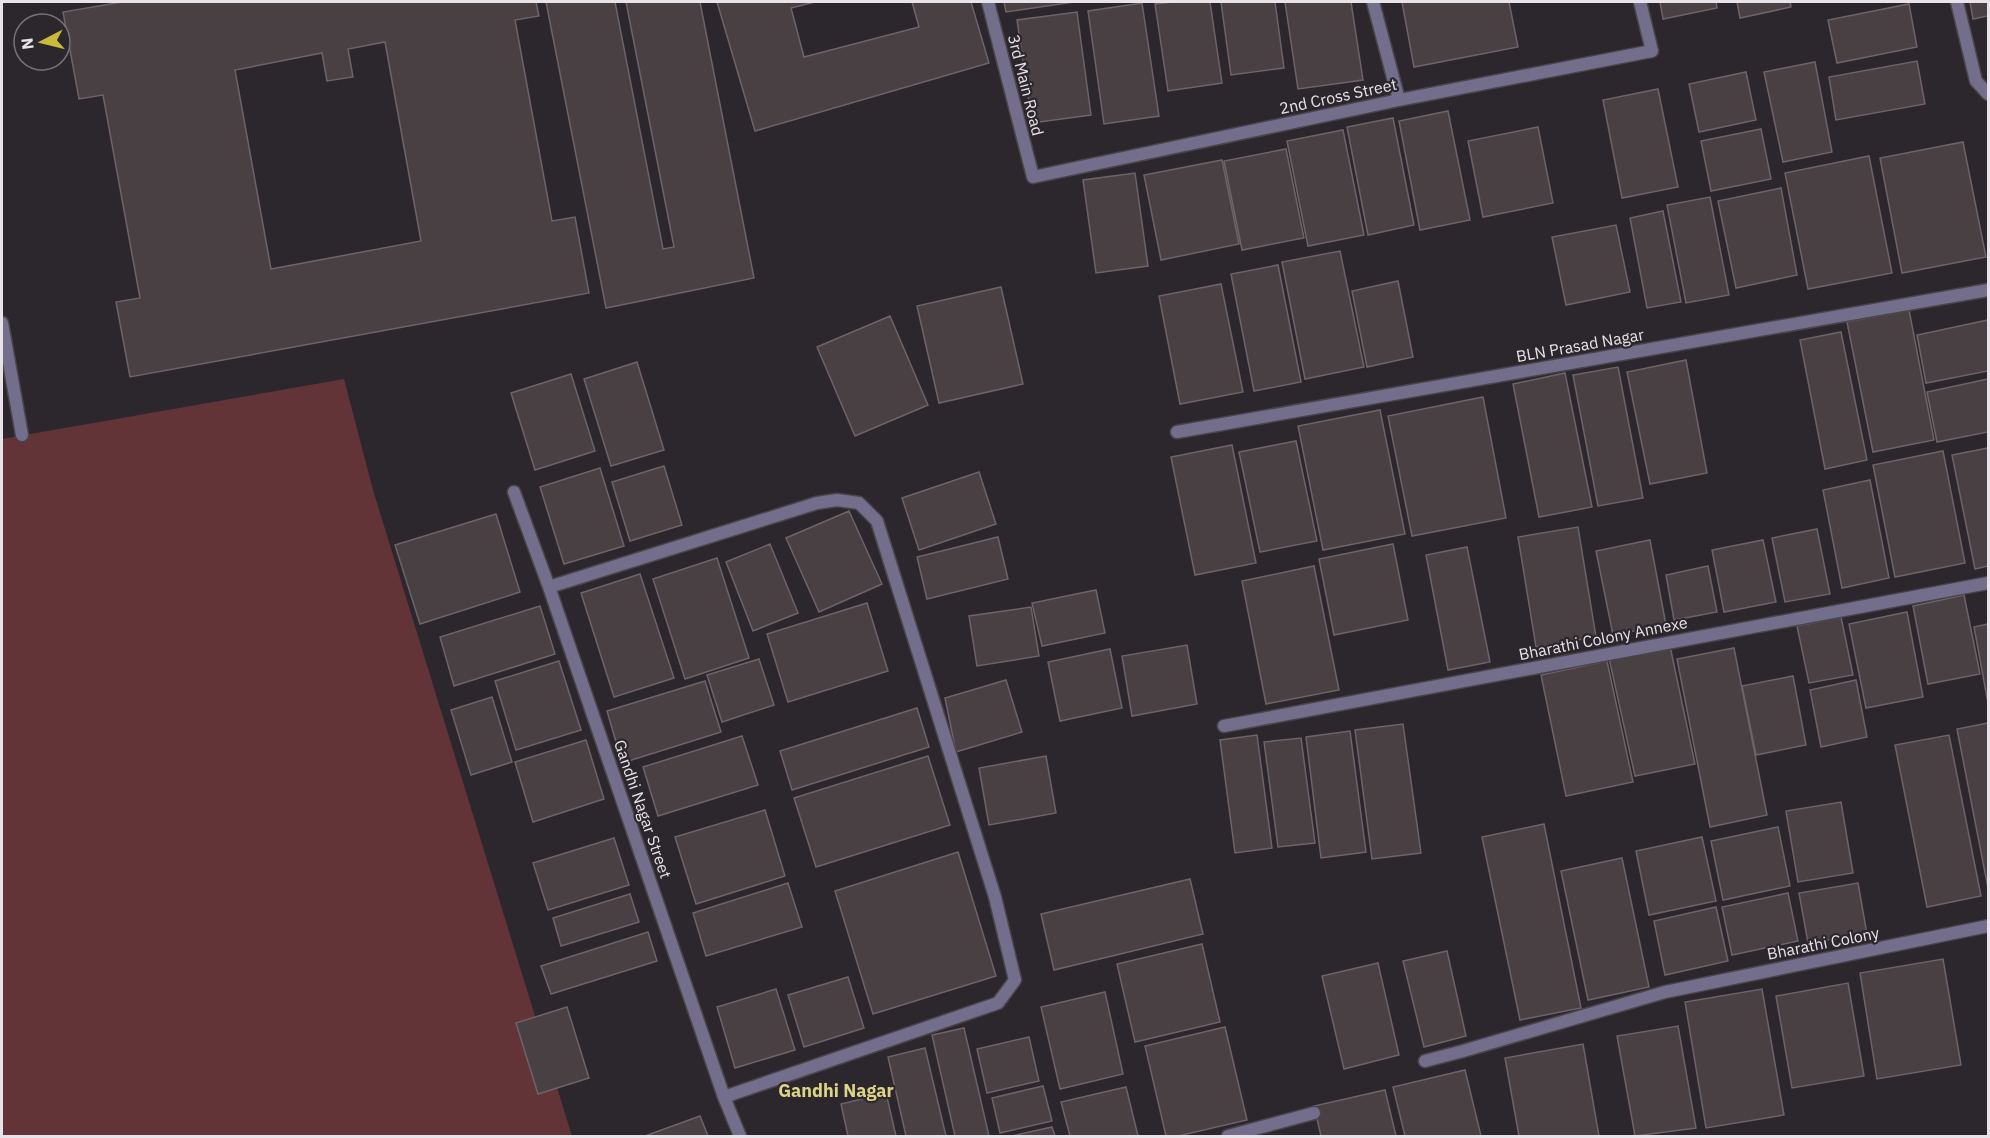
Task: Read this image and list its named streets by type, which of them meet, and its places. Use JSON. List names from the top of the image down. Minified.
{"streets":{"street":["3rd Main Road","2nd Cross Street","BLN Prasad Nagar","Bharathi Colony Annexe","Gandhi Nagar Street","Bharathi Colony"]},"crossings":[["3rd Main Road","2nd Cross Street"]],"districts":["Gandhi Nagar"],"north":"left"}
